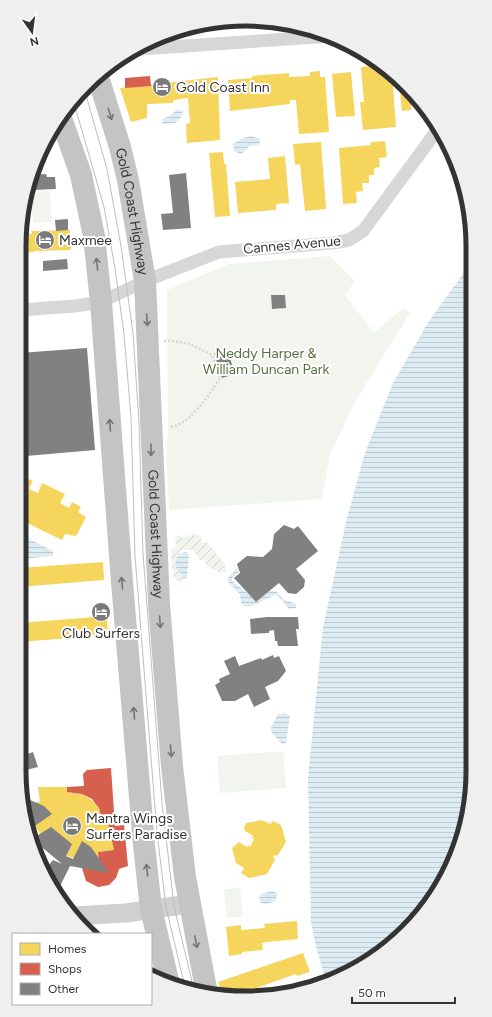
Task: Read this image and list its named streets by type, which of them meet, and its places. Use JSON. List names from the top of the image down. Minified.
{"streets":{"highway":["Gold Coast Highway"],"street":["Cannes Avenue"]},"crossings":[["Gold Coast Highway","Cannes Avenue"]],"parks":["Neddy Harper & William Duncan Park"],"places":{"hotel":["Gold Coast Inn","Maxmee","Club Surfers","Mantra Wings Surfers Paradise"]},"legend":["Homes","Shops","Other"],"scale_bar":"50 m","north":"bottom"}
